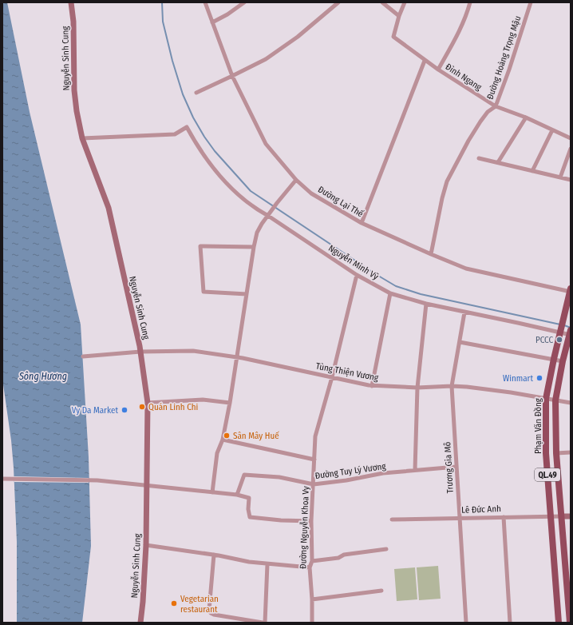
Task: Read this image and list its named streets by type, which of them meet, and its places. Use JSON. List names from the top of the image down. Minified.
{"streets":{"main road":["Nguyễn Sinh Cung","Phạm Văn Đồng","QL.49","Lê Đức Anh"],"street":["Đường Hoàng Trọng Mậu","Đình Ngang","Đường Lại Thế","Nguyễn Minh Vỹ","Tùng Thiện Vương","Trương Gia Mô","Đường Tuy Lý Vương","Đường Nguyễn Khoa Vy"]},"crossings":[["Đường Hoàng Trọng Mậu","Đình Ngang"],["Đường Hoàng Trọng Mậu","Đường Lại Thế"],["Nguyễn Sinh Cung","Nguyễn Minh Vỹ"],["Nguyễn Sinh Cung","Tùng Thiện Vương"],["Đường Lại Thế","Phạm Văn Đồng"],["Nguyễn Minh Vỹ","Phạm Văn Đồng"],["Nguyễn Minh Vỹ","Trương Gia Mô"],["Nguyễn Minh Vỹ","Đường Nguyễn Khoa Vy"],["Tùng Thiện Vương","Phạm Văn Đồng"],["Tùng Thiện Vương","Trương Gia Mô"],["Tùng Thiện Vương","Đường Nguyễn Khoa Vy"],["Phạm Văn Đồng","Lê Đức Anh"],["Trương Gia Mô","Đường Tuy Lý Vương"],["Trương Gia Mô","Lê Đức Anh"],["Đường Tuy Lý Vương","Đường Nguyễn Khoa Vy"]],"water":["Sông Hương"],"places":["PCCC","Winmart","Quán Linh Chi","Vy Da Market","Sân Mây Huế","Vegetarian restaurant"]}
